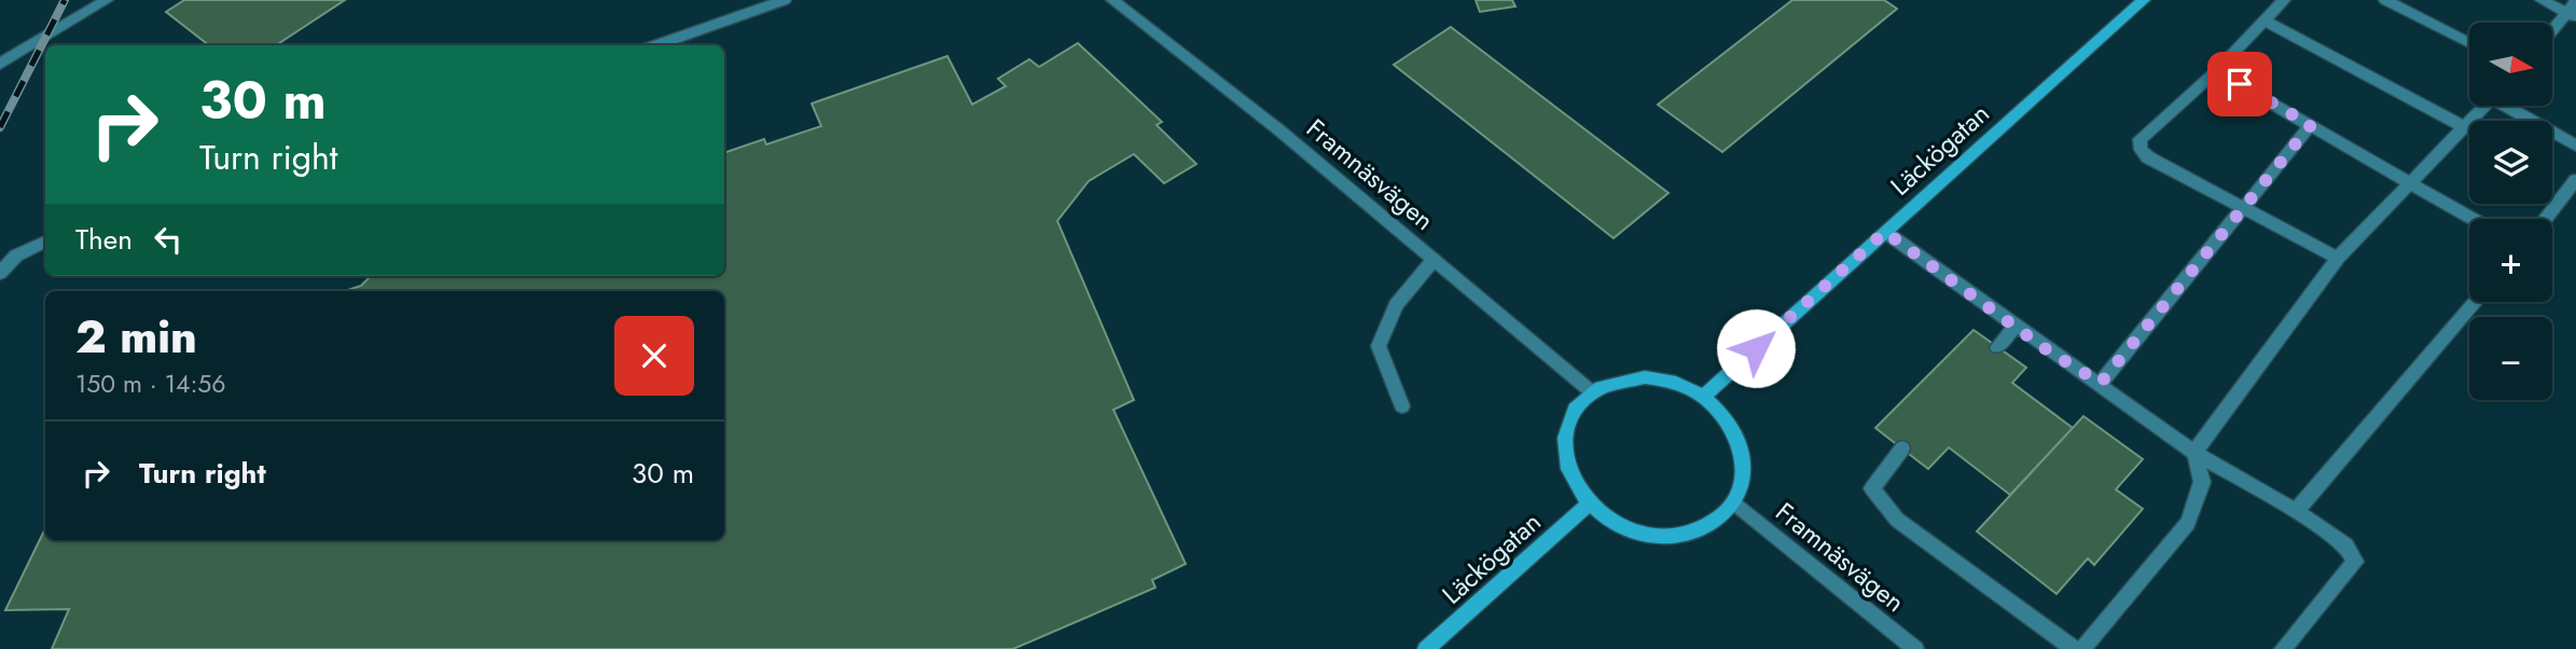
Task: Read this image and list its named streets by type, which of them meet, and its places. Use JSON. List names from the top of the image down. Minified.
{"streets":{"main road":["Läckögatan"],"street":["Framnäsvägen"]},"crossings":[["Läckögatan","Framnäsvägen"]],"north":"right","page":{"map_buttons":["+","−"],"turn":["30 m","Turn right"],"then":"Then","heading":["2 min","150 m · 14:56"],"list":[{"name":"Turn right","value":"30 m"}]}}
